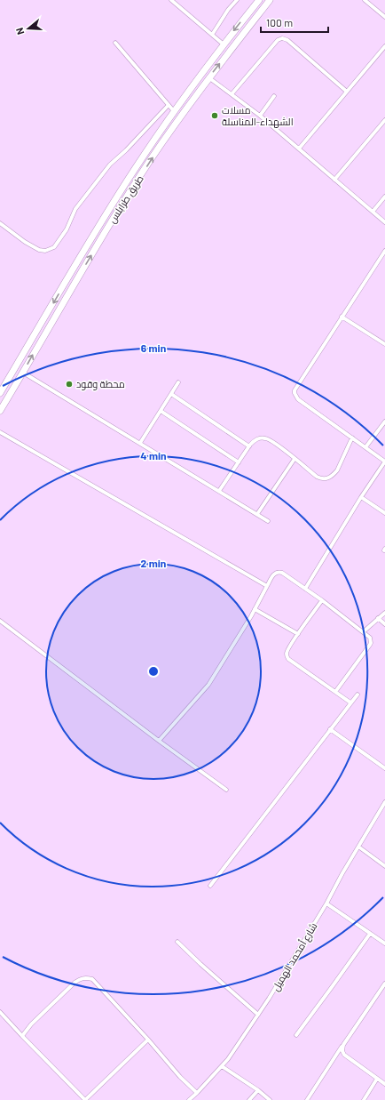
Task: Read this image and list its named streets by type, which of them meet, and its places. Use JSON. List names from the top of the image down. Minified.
{"streets":{"highway":["طريق طرابلس"],"street":["شارع أمحمد الهميل"]},"places":["مسلات الشهداء-المناسلة","محطة وقود"],"scale_bar":"100 m","north":"left","rings":["6 min","4 min","2 min"]}
